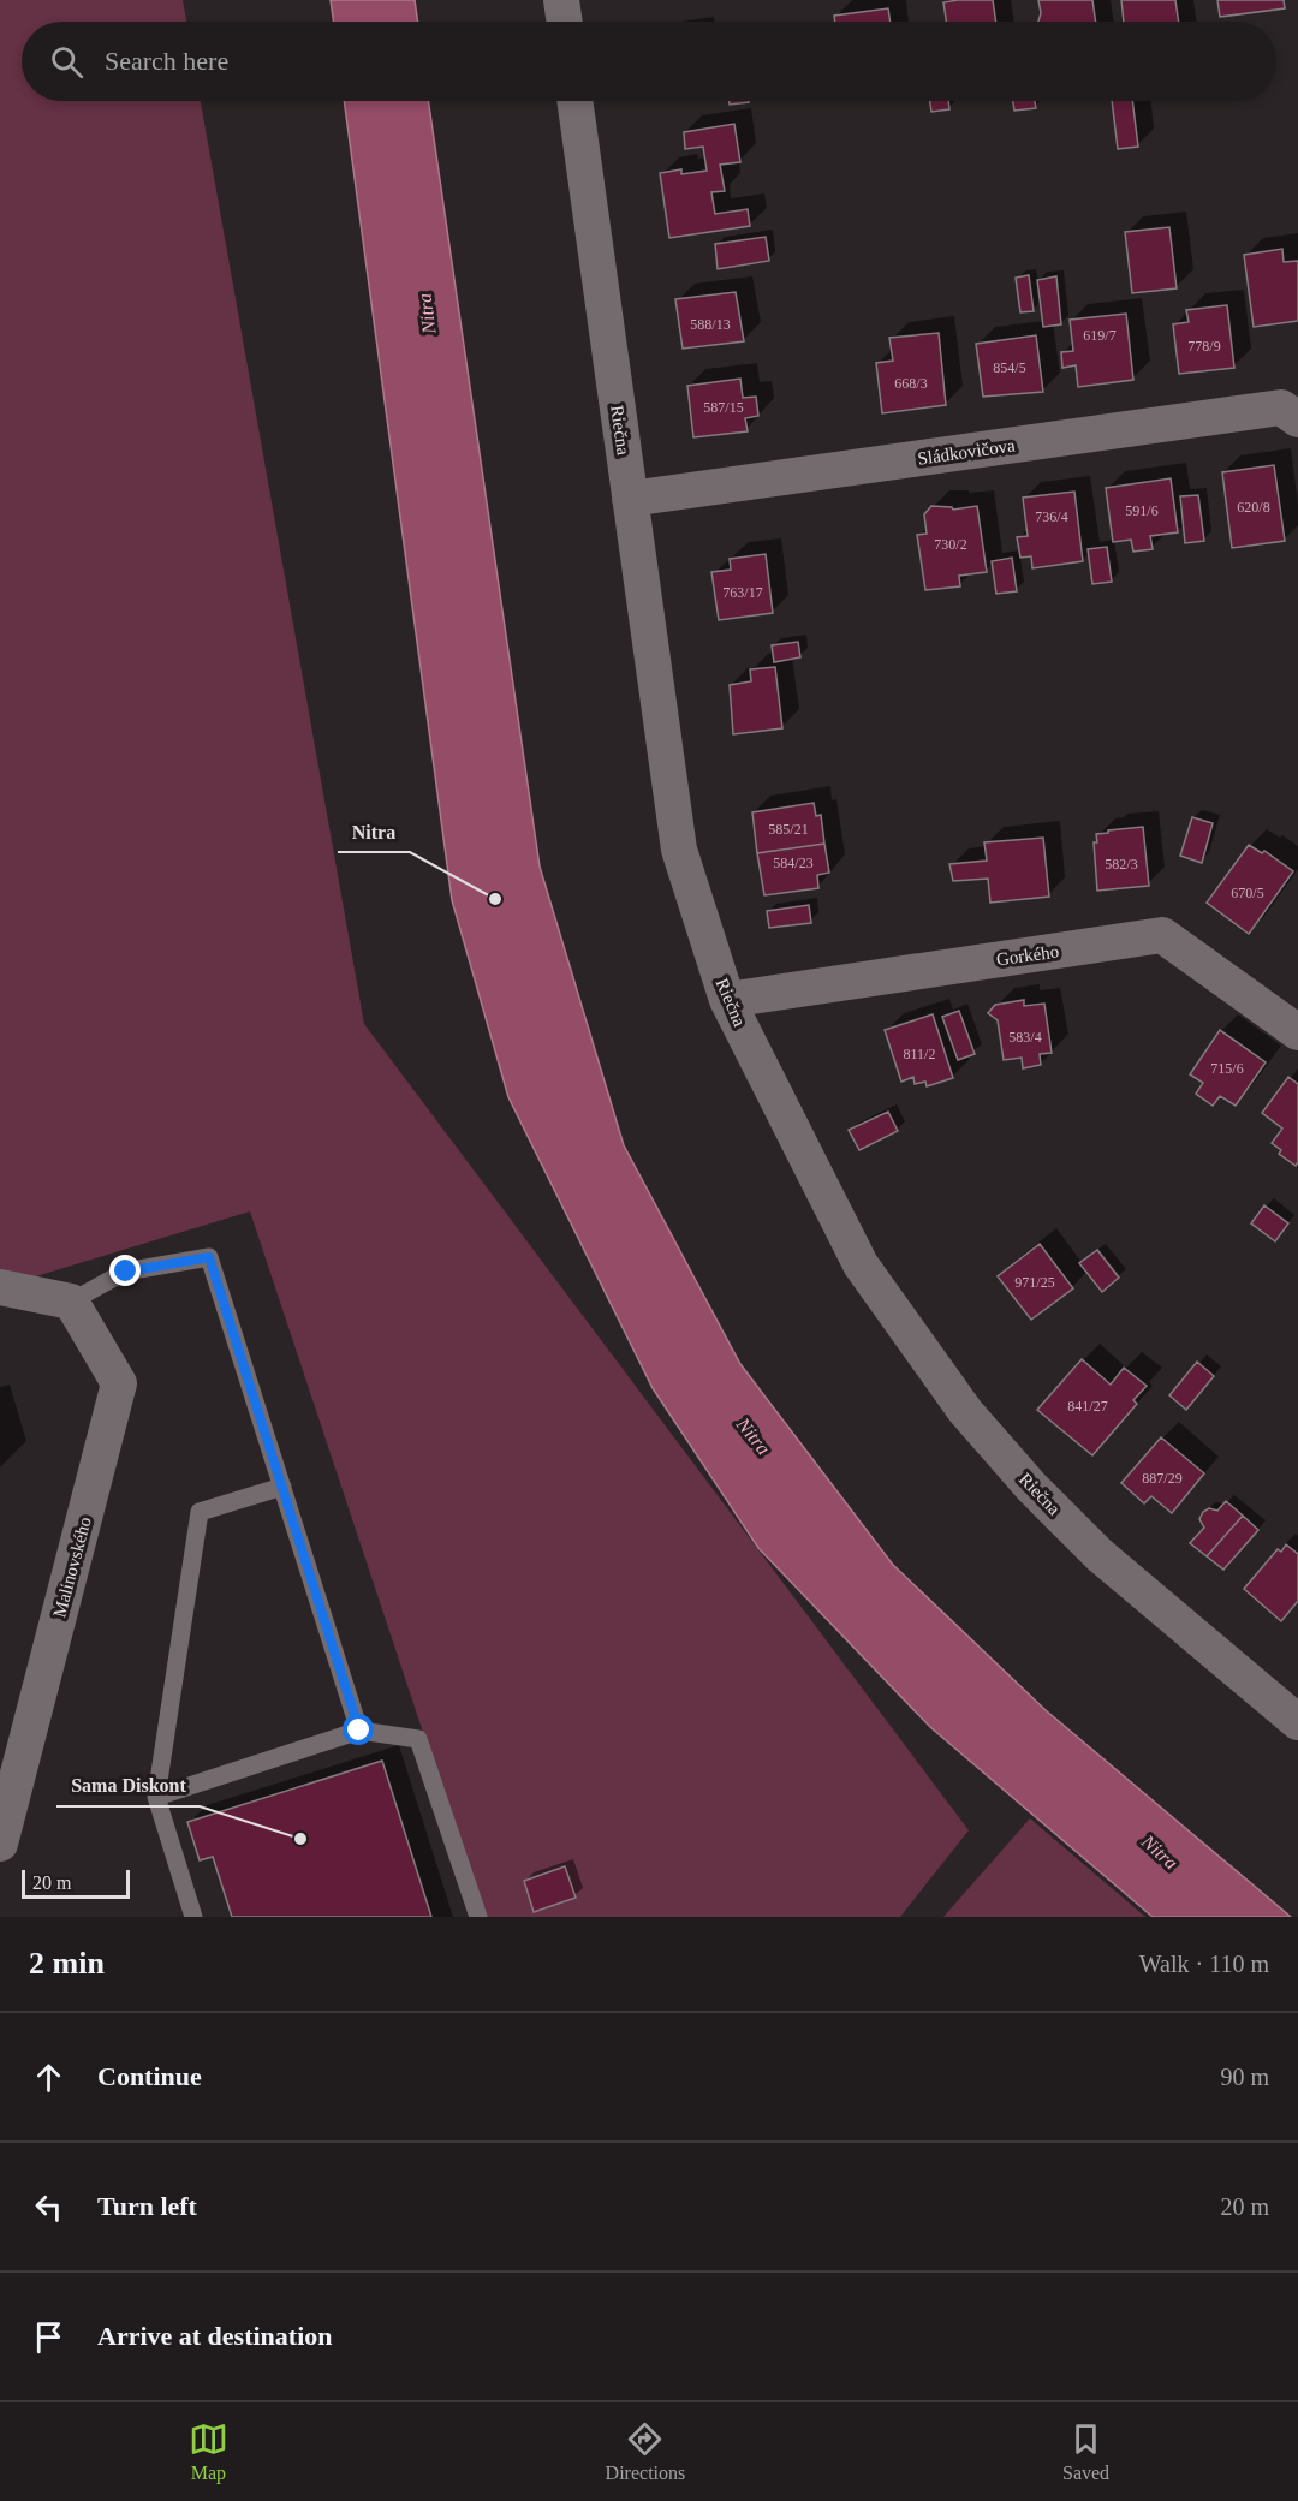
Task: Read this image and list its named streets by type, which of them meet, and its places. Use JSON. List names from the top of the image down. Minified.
{"streets":{"street":["Riečna","Sládkovičova","Gorkého","Malinovského"]},"crossings":[["Riečna","Sládkovičova"],["Riečna","Gorkého"]],"water":["Nitra"],"places":["Nitra","Sama Diskont"],"house_numbers":["588/13","619/7","778/9","854/5","668/3","587/15","620/8","591/6","736/4","730/2","763/17","585/21","584/23","582/3","670/5","583/4","811/2","715/6","971/25","841/27","887/29"],"scale_bar":"20 m","page":{"search":"Search here","scale":"20 m","heading":["2 min","Walk · 110 m"],"list":[["Continue","90 m"],["Turn left","20 m"],"Arrive at destination"],"nav":["Map","Directions","Saved"]}}
